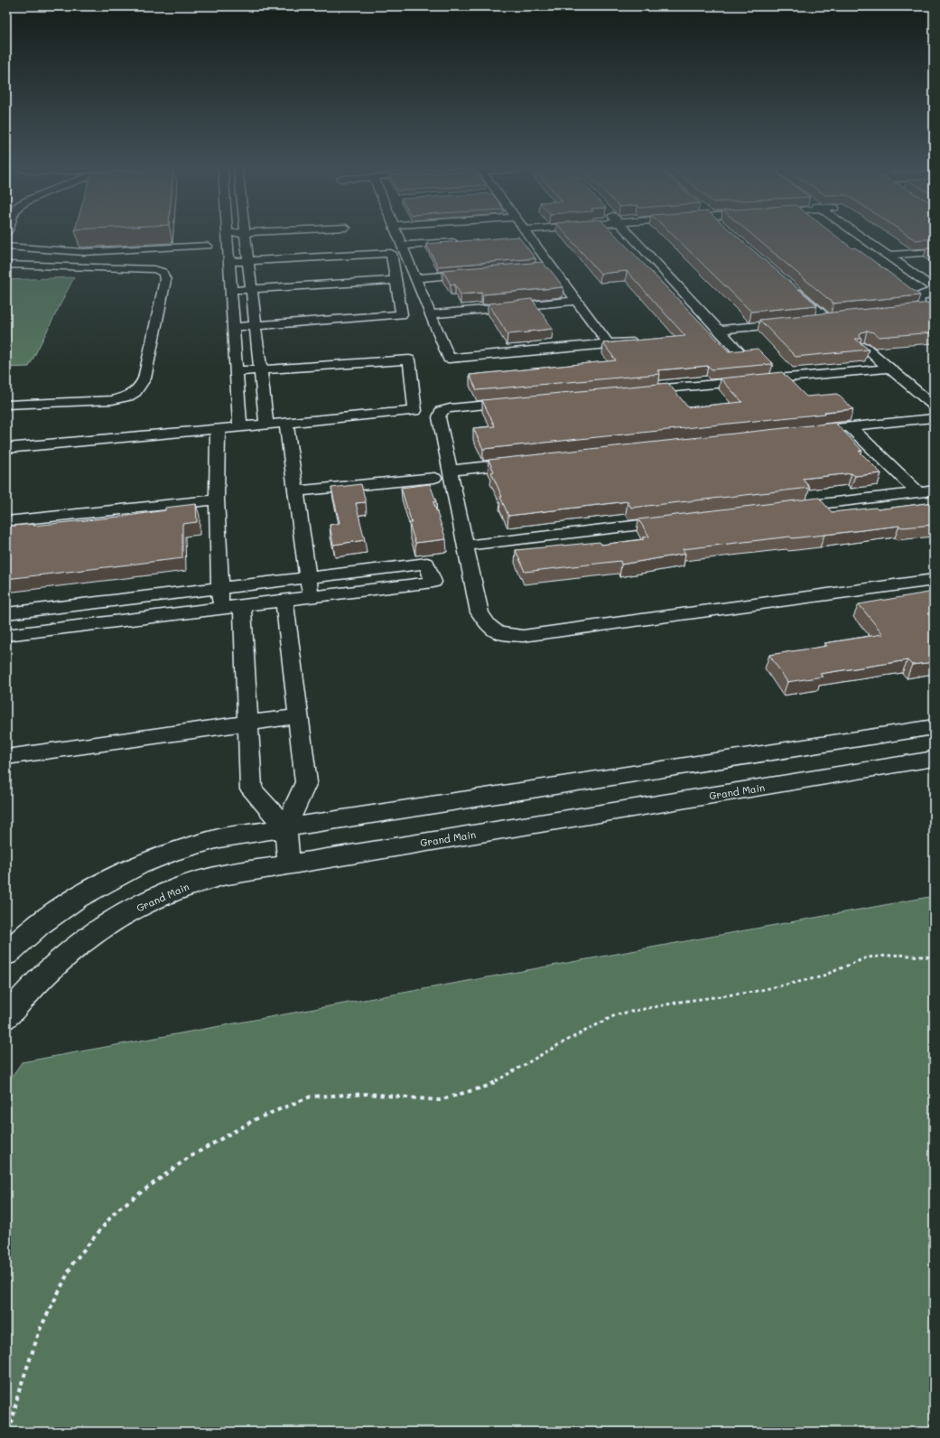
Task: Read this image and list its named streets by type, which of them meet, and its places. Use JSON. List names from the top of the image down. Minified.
{"streets":{"street":["Grand Main"]}}
